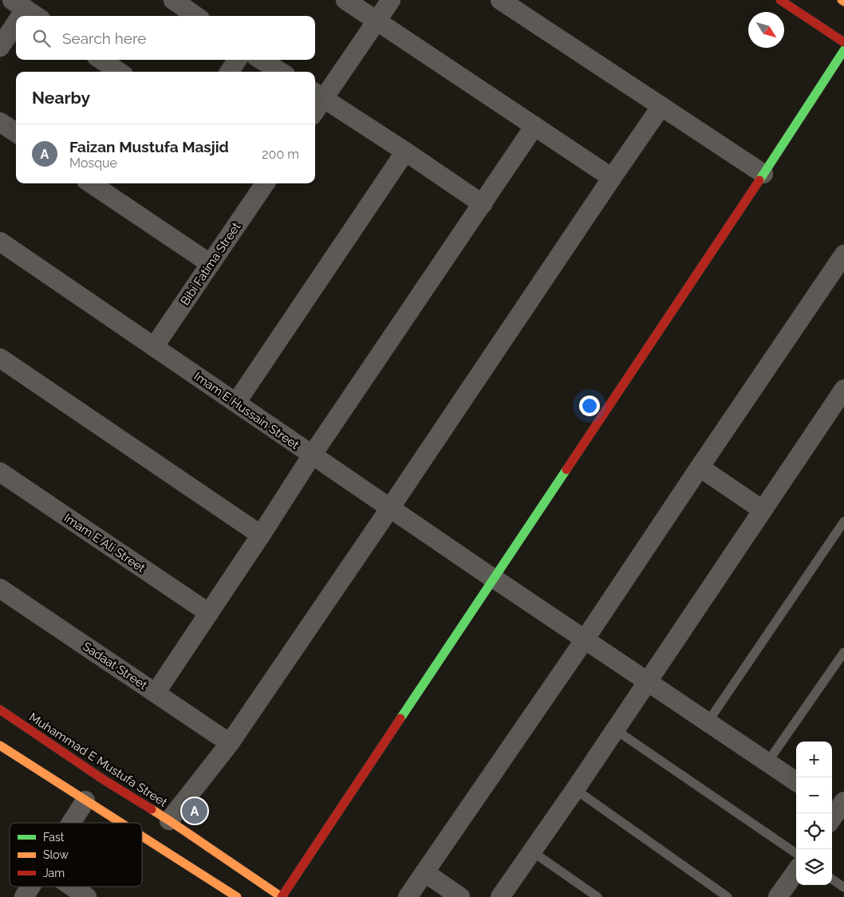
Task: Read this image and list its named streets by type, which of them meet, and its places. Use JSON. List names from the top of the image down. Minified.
{"streets":{"street":["Bibi Fatima Street","Imam E Hussain Street","Imam E Ali Street","Sadaat Street","Muhammad E Mustufa Street"]},"crossings":[["Bibi Fatima Street","Imam E Hussain Street"]],"legend":["Fast","Slow","Jam"],"north":"bottom right","page":{"search":"Search here","heading":"Nearby","list":[{"mark":"A","name":"Faizan Mustufa Masjid","note":"Mosque","value":"200 m"}],"map_buttons":["+","−"],"pins":"A"}}
